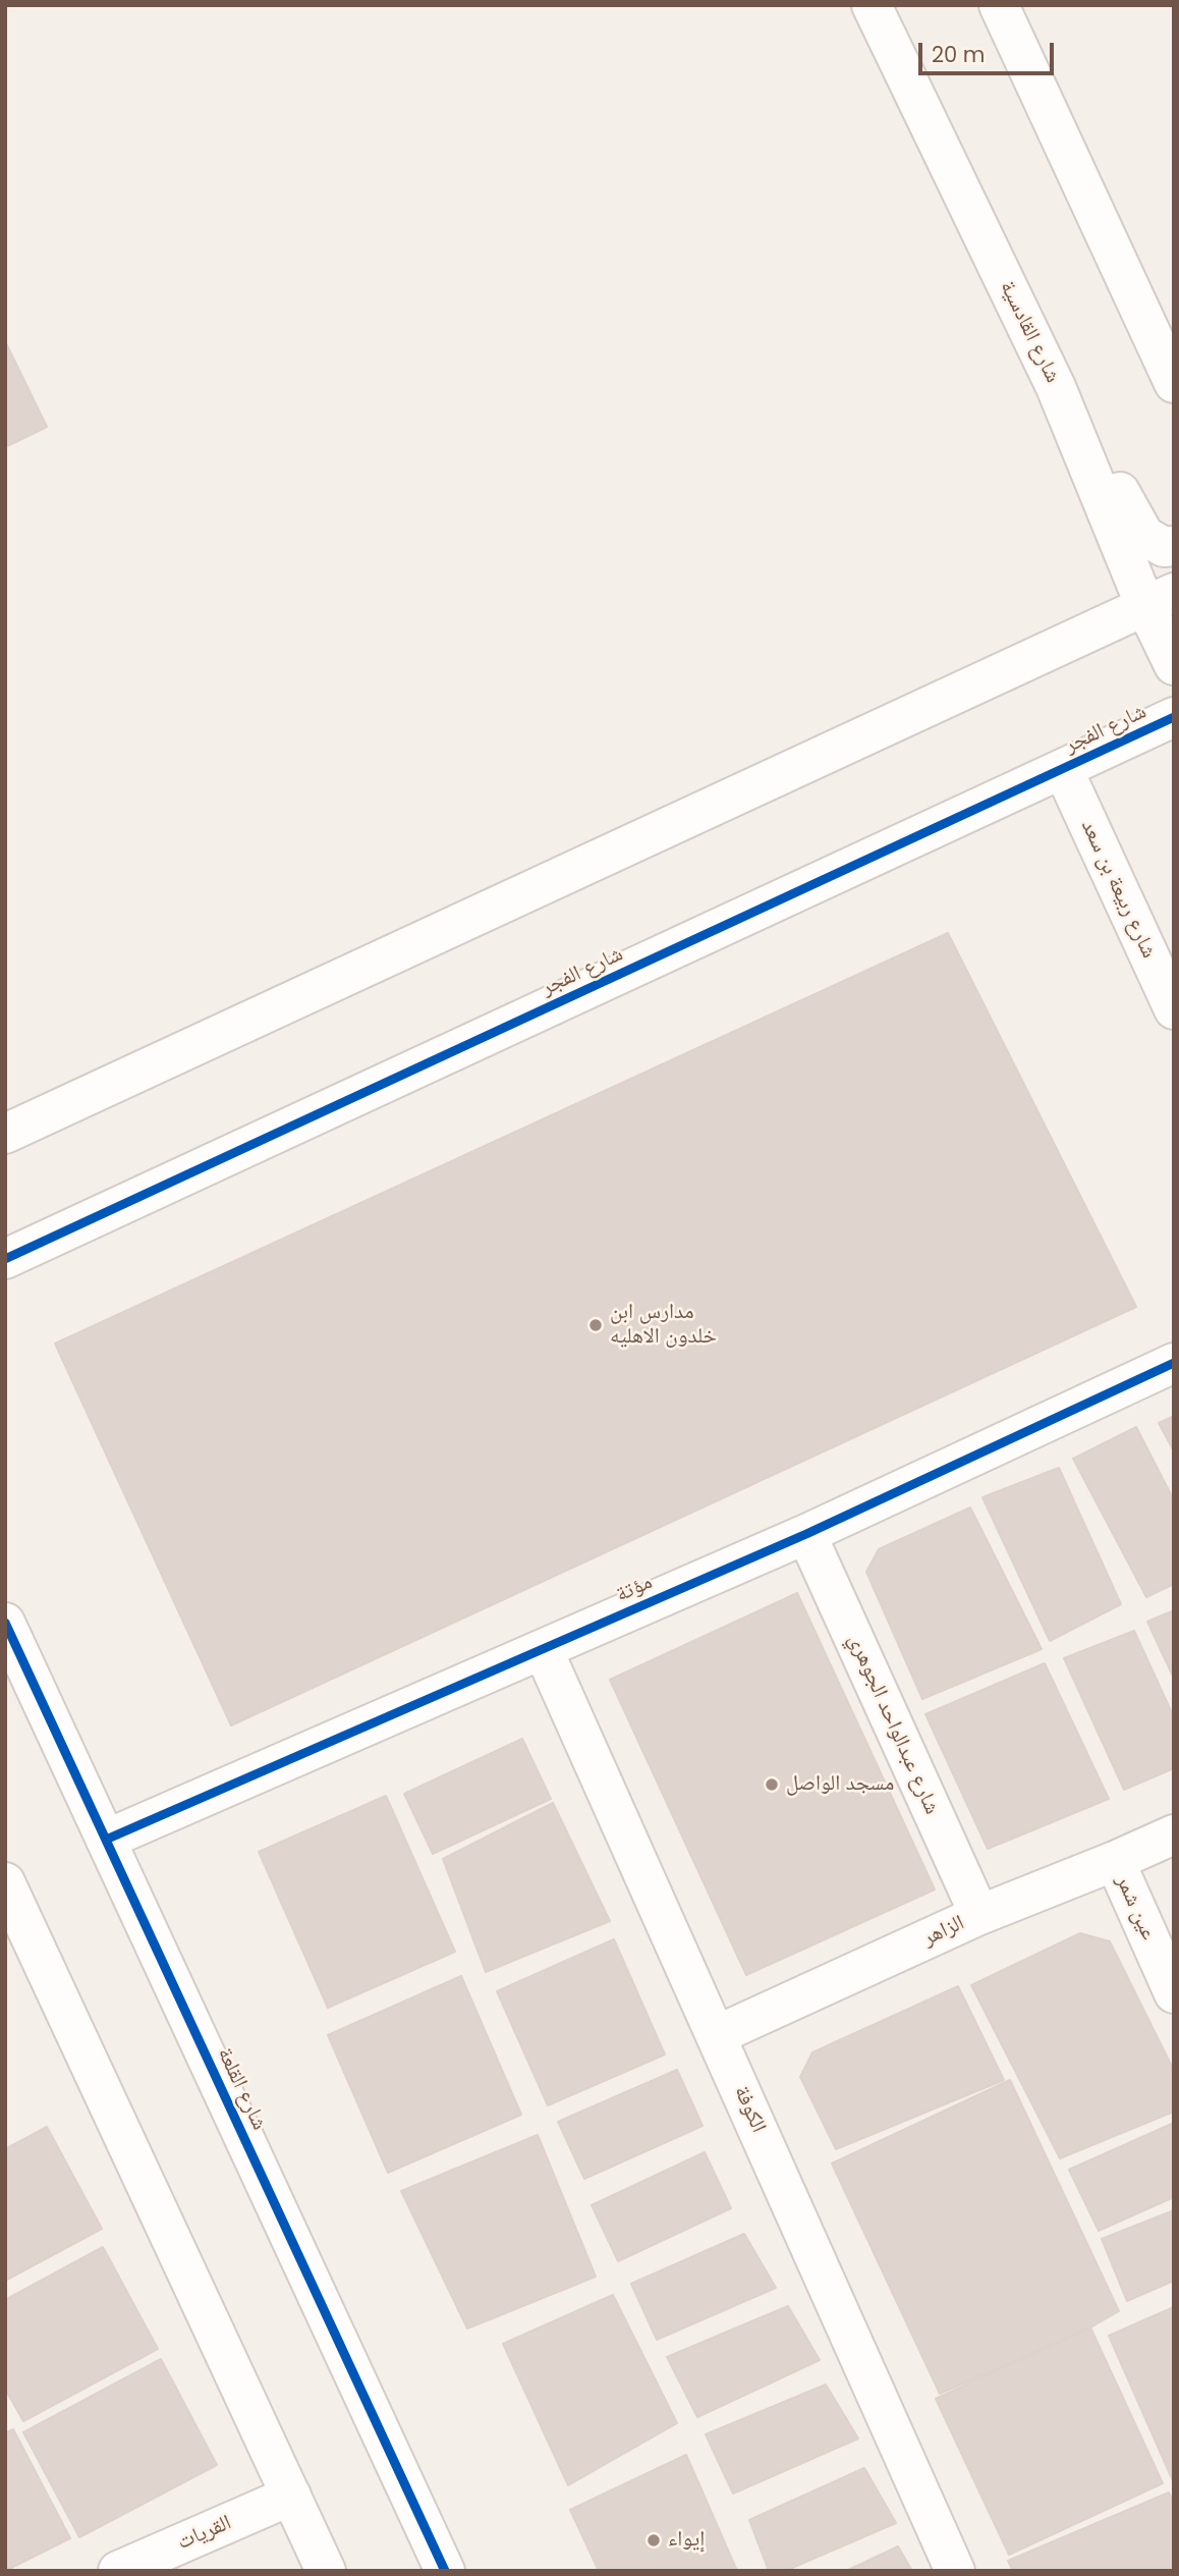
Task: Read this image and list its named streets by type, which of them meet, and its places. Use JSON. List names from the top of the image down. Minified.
{"streets":{"street":["شارع القادسية","شارع الفجر","شارع ربيعة بن سعد","مؤتة","شارع عبدالواحد الجوهري","عين شمر","الزاهر","شارع القلعة","الكوفة","القريات"]},"crossings":[["شارع الفجر","شارع ربيعة بن سعد"],["مؤتة","شارع عبدالواحد الجوهري"],["مؤتة","شارع القلعة"],["مؤتة","الكوفة"],["شارع عبدالواحد الجوهري","الزاهر"],["عين شمر","الزاهر"],["الزاهر","الكوفة"]],"places":["مدارس ابن خلدون الاهليه","مسجد الواصل","إيواء"],"scale_bar":"20 m"}
